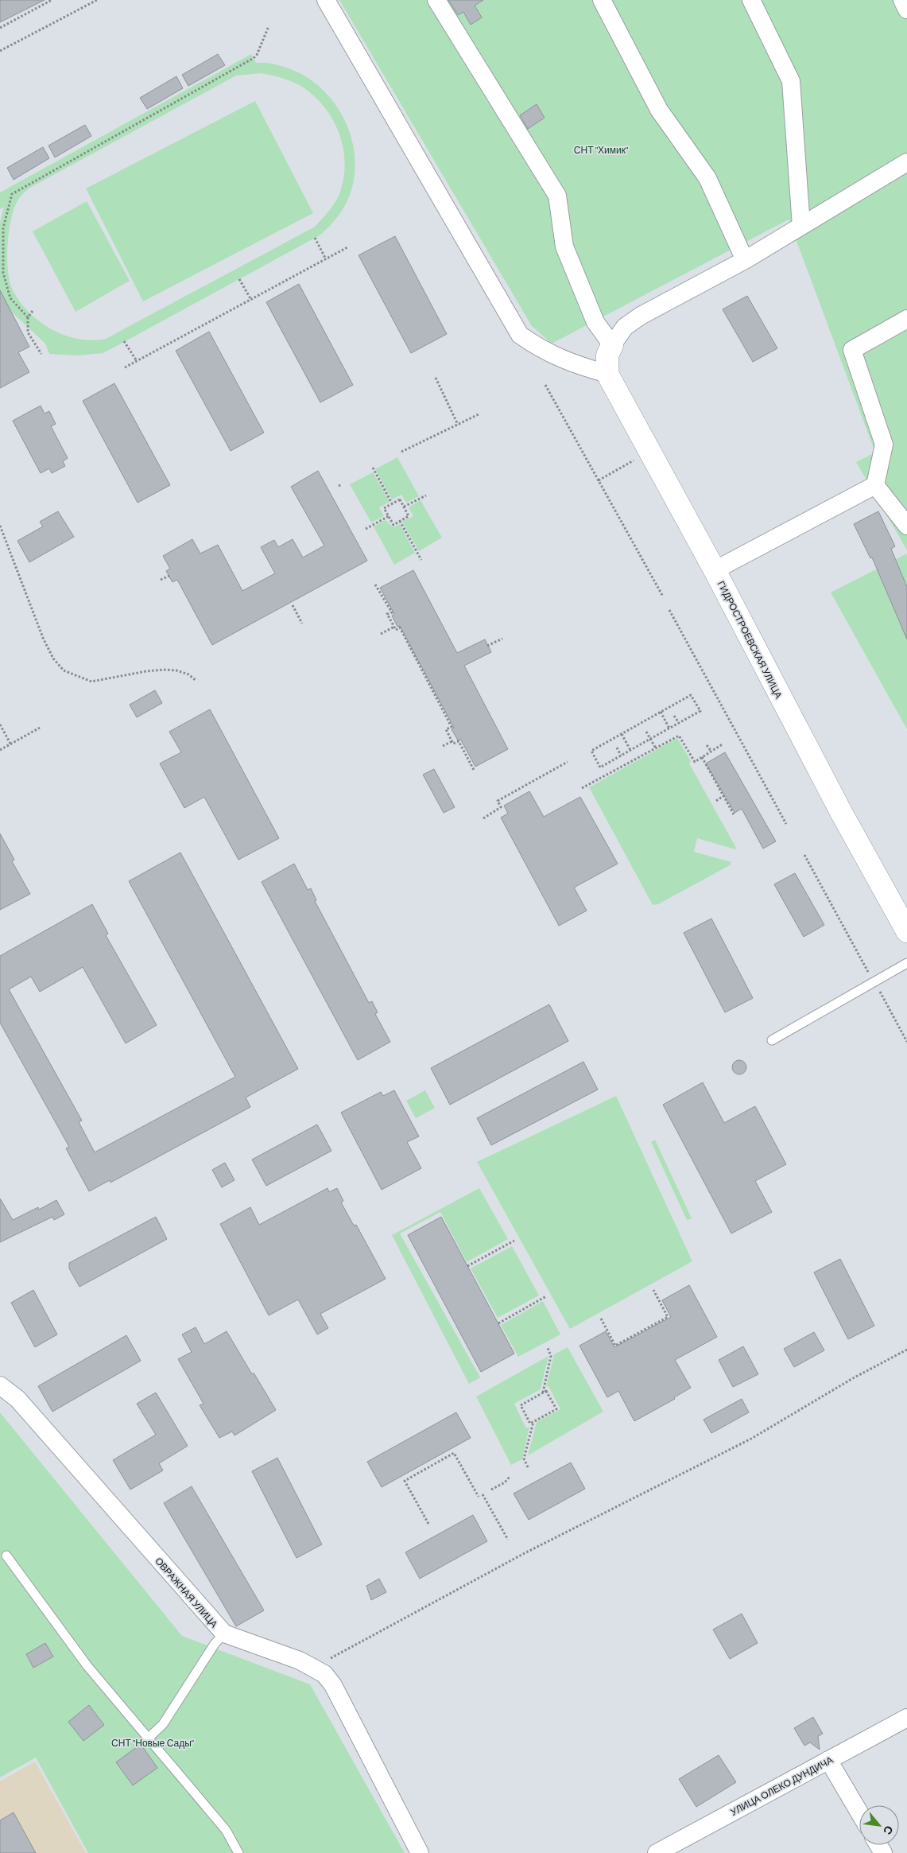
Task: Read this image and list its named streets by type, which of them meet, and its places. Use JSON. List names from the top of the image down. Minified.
{"streets":{"street":["ГИДРОСТРОЕВСКАЯ УЛИЦА","ОВРАЖНАЯ УЛИЦА","УЛИЦА ОЛЕКО ДУНДИЧА"]},"parks":["СНТ \"Химик\"","СНТ \"Новые Сады\""],"north":"bottom right"}
